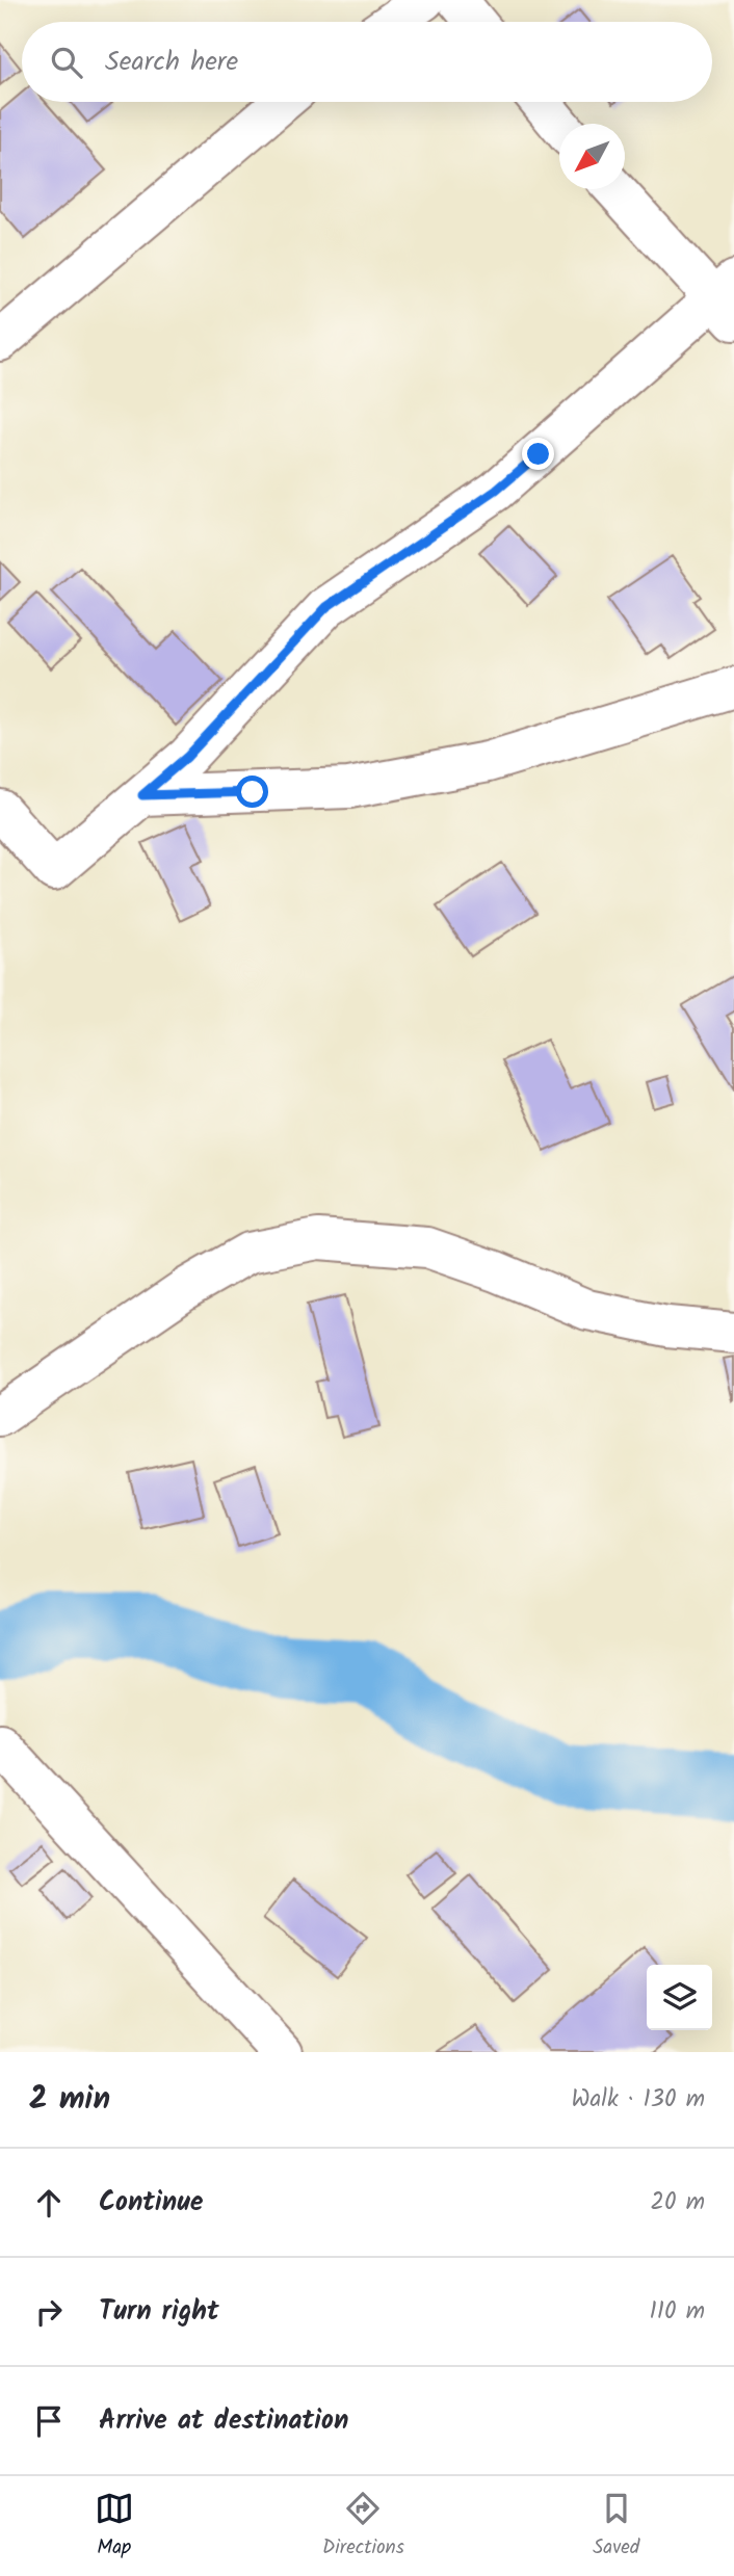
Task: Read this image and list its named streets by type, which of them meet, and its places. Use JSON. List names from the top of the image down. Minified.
{"north":"bottom left","page":{"search":"Search here","heading":["2 min","Walk · 130 m"],"list":[["Continue","20 m"],["Turn right","110 m"],"Arrive at destination"],"nav":["Map","Directions","Saved"]}}
